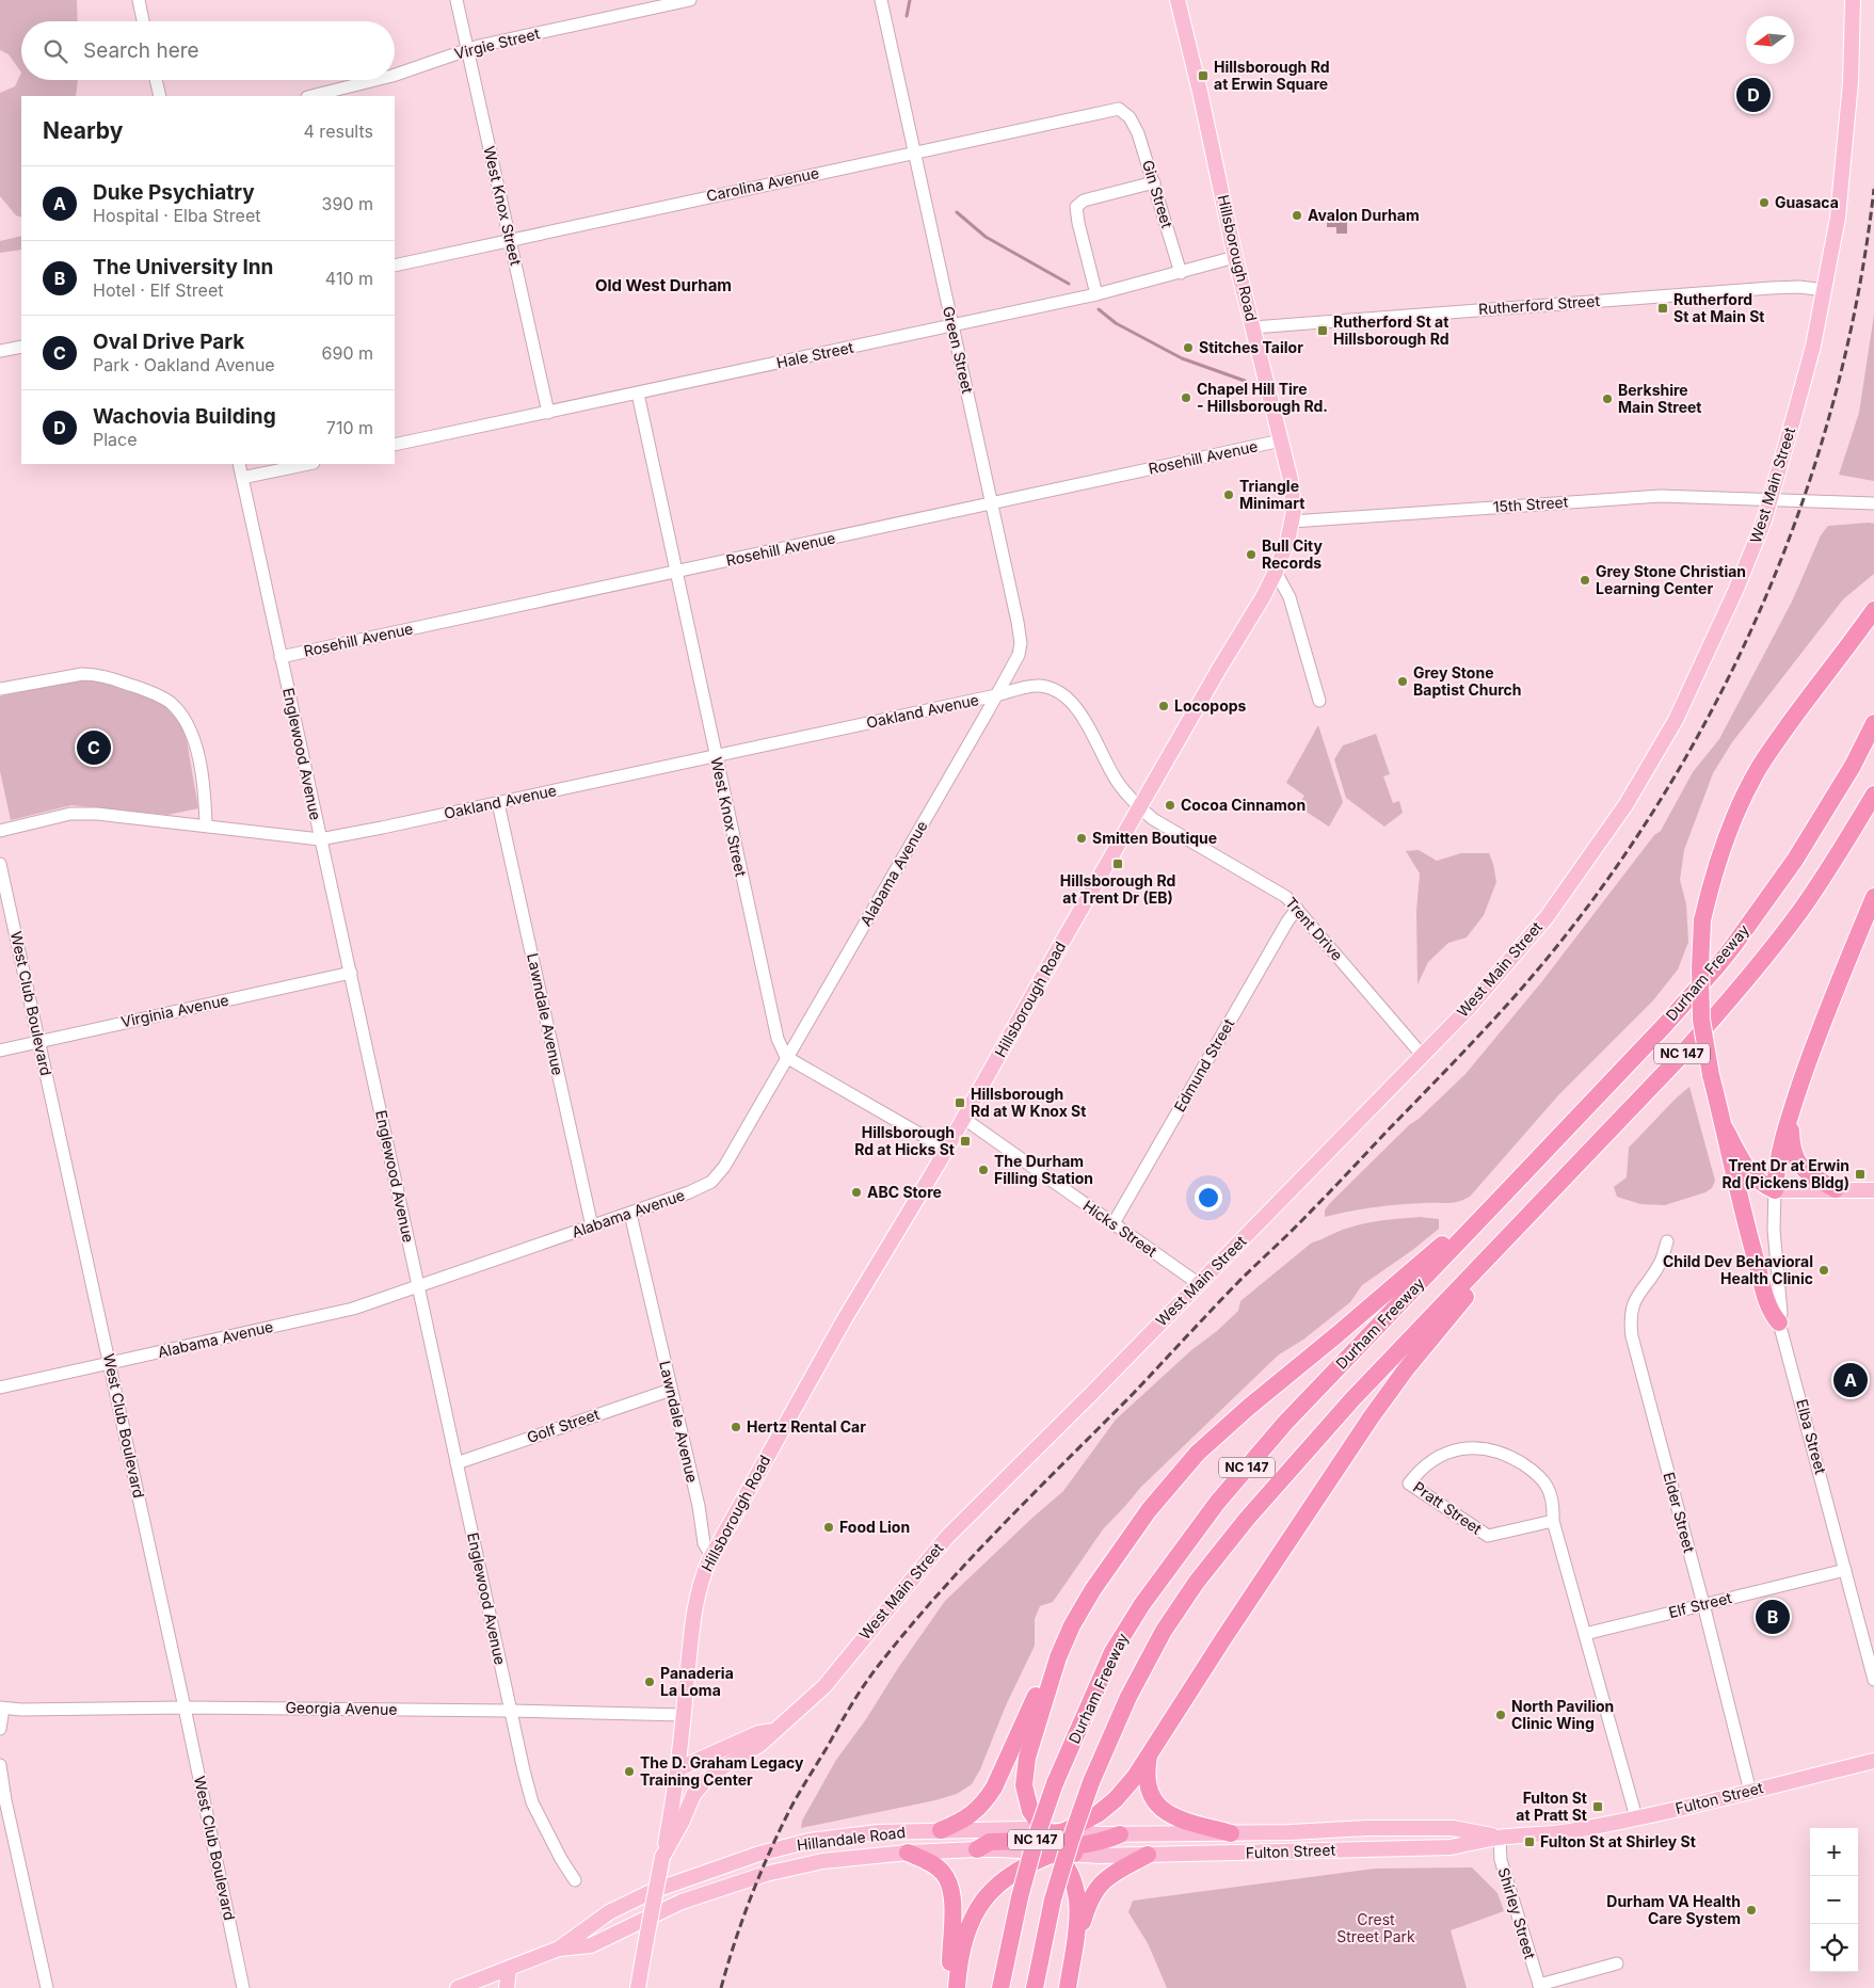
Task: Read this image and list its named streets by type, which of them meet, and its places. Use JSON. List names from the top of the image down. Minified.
{"streets":{"highway":["Durham Freeway","NC 147"],"main road":["Hillsborough Road","West Main Street","Fulton Street","Hillandale Road"],"street":["Virgie Street","Carolina Avenue","Gin Street","West Knox Street","Rutherford Street","Green Street","Hale Street","Rosehill Avenue","15th Street","Oakland Avenue","Englewood Avenue","Alabama Avenue","Trent Drive","West Club Boulevard","Virginia Avenue","Lawndale Avenue","Edmund Street","Hicks Street","Golf Street","Elba Street","Pratt Street","Elder Street","Elf Street","Georgia Avenue","Shirley Street"]},"crossings":[["Virgie Street","West Knox Street"],["Carolina Avenue","Gin Street"],["Carolina Avenue","West Knox Street"],["Carolina Avenue","Green Street"],["Gin Street","Hale Street"],["West Knox Street","Hale Street"],["West Knox Street","Rosehill Avenue"],["West Knox Street","Oakland Avenue"],["West Knox Street","Alabama Avenue"],["Hillsborough Road","Rutherford Street"],["Hillsborough Road","Hale Street"],["Hillsborough Road","Rosehill Avenue"],["Hillsborough Road","West Main Street"],["Hillsborough Road","15th Street"],["Hillsborough Road","Trent Drive"],["Hillsborough Road","Lawndale Avenue"],["Hillsborough Road","Hicks Street"],["Hillsborough Road","Georgia Avenue"],["Rutherford Street","West Main Street"],["Green Street","Hale Street"],["Green Street","Rosehill Avenue"],["Green Street","Oakland Avenue"],["Green Street","Alabama Avenue"],["Green Street","Trent Drive"],["Rosehill Avenue","Englewood Avenue"],["West Main Street","15th Street"],["West Main Street","Trent Drive"],["West Main Street","Hicks Street"],["Oakland Avenue","Englewood Avenue"],["Oakland Avenue","Alabama Avenue"],["Oakland Avenue","Trent Drive"],["Oakland Avenue","Lawndale Avenue"],["Englewood Avenue","Alabama Avenue"],["Englewood Avenue","Virginia Avenue"],["Englewood Avenue","Golf Street"],["Englewood Avenue","Georgia Avenue"],["Alabama Avenue","Trent Drive"],["Alabama Avenue","West Club Boulevard"],["Alabama Avenue","Lawndale Avenue"],["Trent Drive","Edmund Street"],["West Club Boulevard","Virginia Avenue"],["West Club Boulevard","Georgia Avenue"],["Lawndale Avenue","Golf Street"],["Edmund Street","Hicks Street"],["Elba Street","Elf Street"],["Pratt Street","Elf Street"],["Pratt Street","Fulton Street"],["Elder Street","Elf Street"],["Elder Street","Fulton Street"],["Fulton Street","Hillandale Road"],["Fulton Street","Shirley Street"]],"districts":["Old West Durham"],"parks":["Crest Street Park"],"places":{"transit":["Hillsborough Rd at Erwin Square","Rutherford St at Main St","Rutherford St at Hillsborough Rd","Hillsborough Rd at Trent Dr (EB)","Hillsborough Rd at W Knox St","Hillsborough Rd at Hicks St","Trent Dr at Erwin Rd (Pickens Bldg)","Fulton St at Pratt St","Fulton St at Shirley St"],"other":["Guasaca","Avalon Durham","Stitches Tailor","Chapel Hill Tire - Hillsborough Rd.","Berkshire Main Street","Triangle Minimart","Bull City Records","Grey Stone Christian Learning Center","Grey Stone Baptist Church","Locopops","Cocoa Cinnamon","Smitten Boutique","The Durham Filling Station","ABC Store","Child Dev Behavioral Health Clinic","Hertz Rental Car","Food Lion","Panaderia La Loma","North Pavilion Clinic Wing","The D. Graham Legacy Training Center","Durham VA Health Care System"]},"north":"left","page":{"search":"Search here","pins":["D","C","A","B"],"heading":["Nearby","4 results"],"list":[{"mark":"A","name":"Duke Psychiatry","note":"Hospital · Elba Street","value":"390 m"},{"mark":"B","name":"The University Inn","note":"Hotel · Elf Street","value":"410 m"},{"mark":"C","name":"Oval Drive Park","note":"Park · Oakland Avenue","value":"690 m"},{"mark":"D","name":"Wachovia Building","note":"Place","value":"710 m"}],"map_buttons":["+","−"]}}
